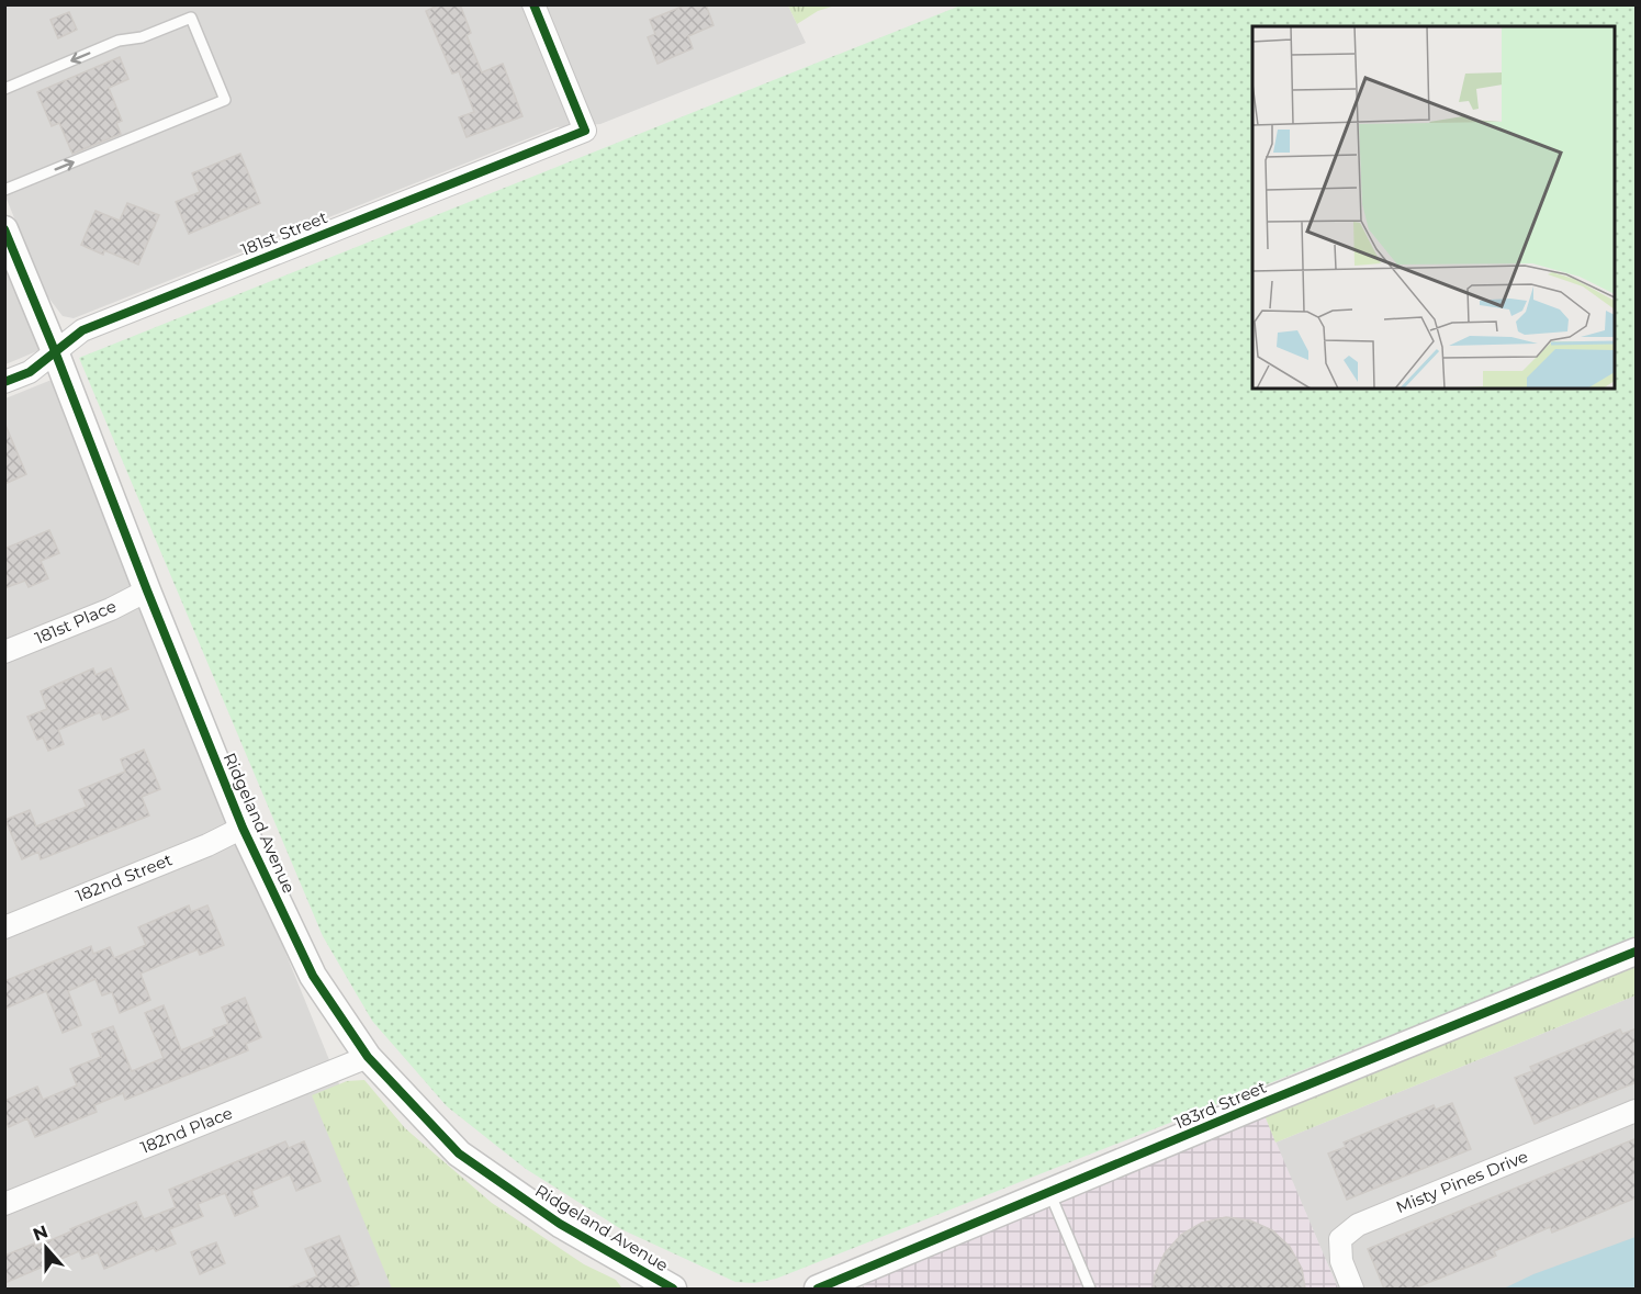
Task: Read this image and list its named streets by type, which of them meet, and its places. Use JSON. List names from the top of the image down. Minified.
{"streets":{"street":["181st Street","181st Place","Ridgeland Avenue","182nd Street","183rd Street","182nd Place","Misty Pines Drive"]},"crossings":[["181st Street","Ridgeland Avenue"],["181st Place","Ridgeland Avenue"],["Ridgeland Avenue","182nd Street"],["Ridgeland Avenue","182nd Place"]],"north":"top"}
